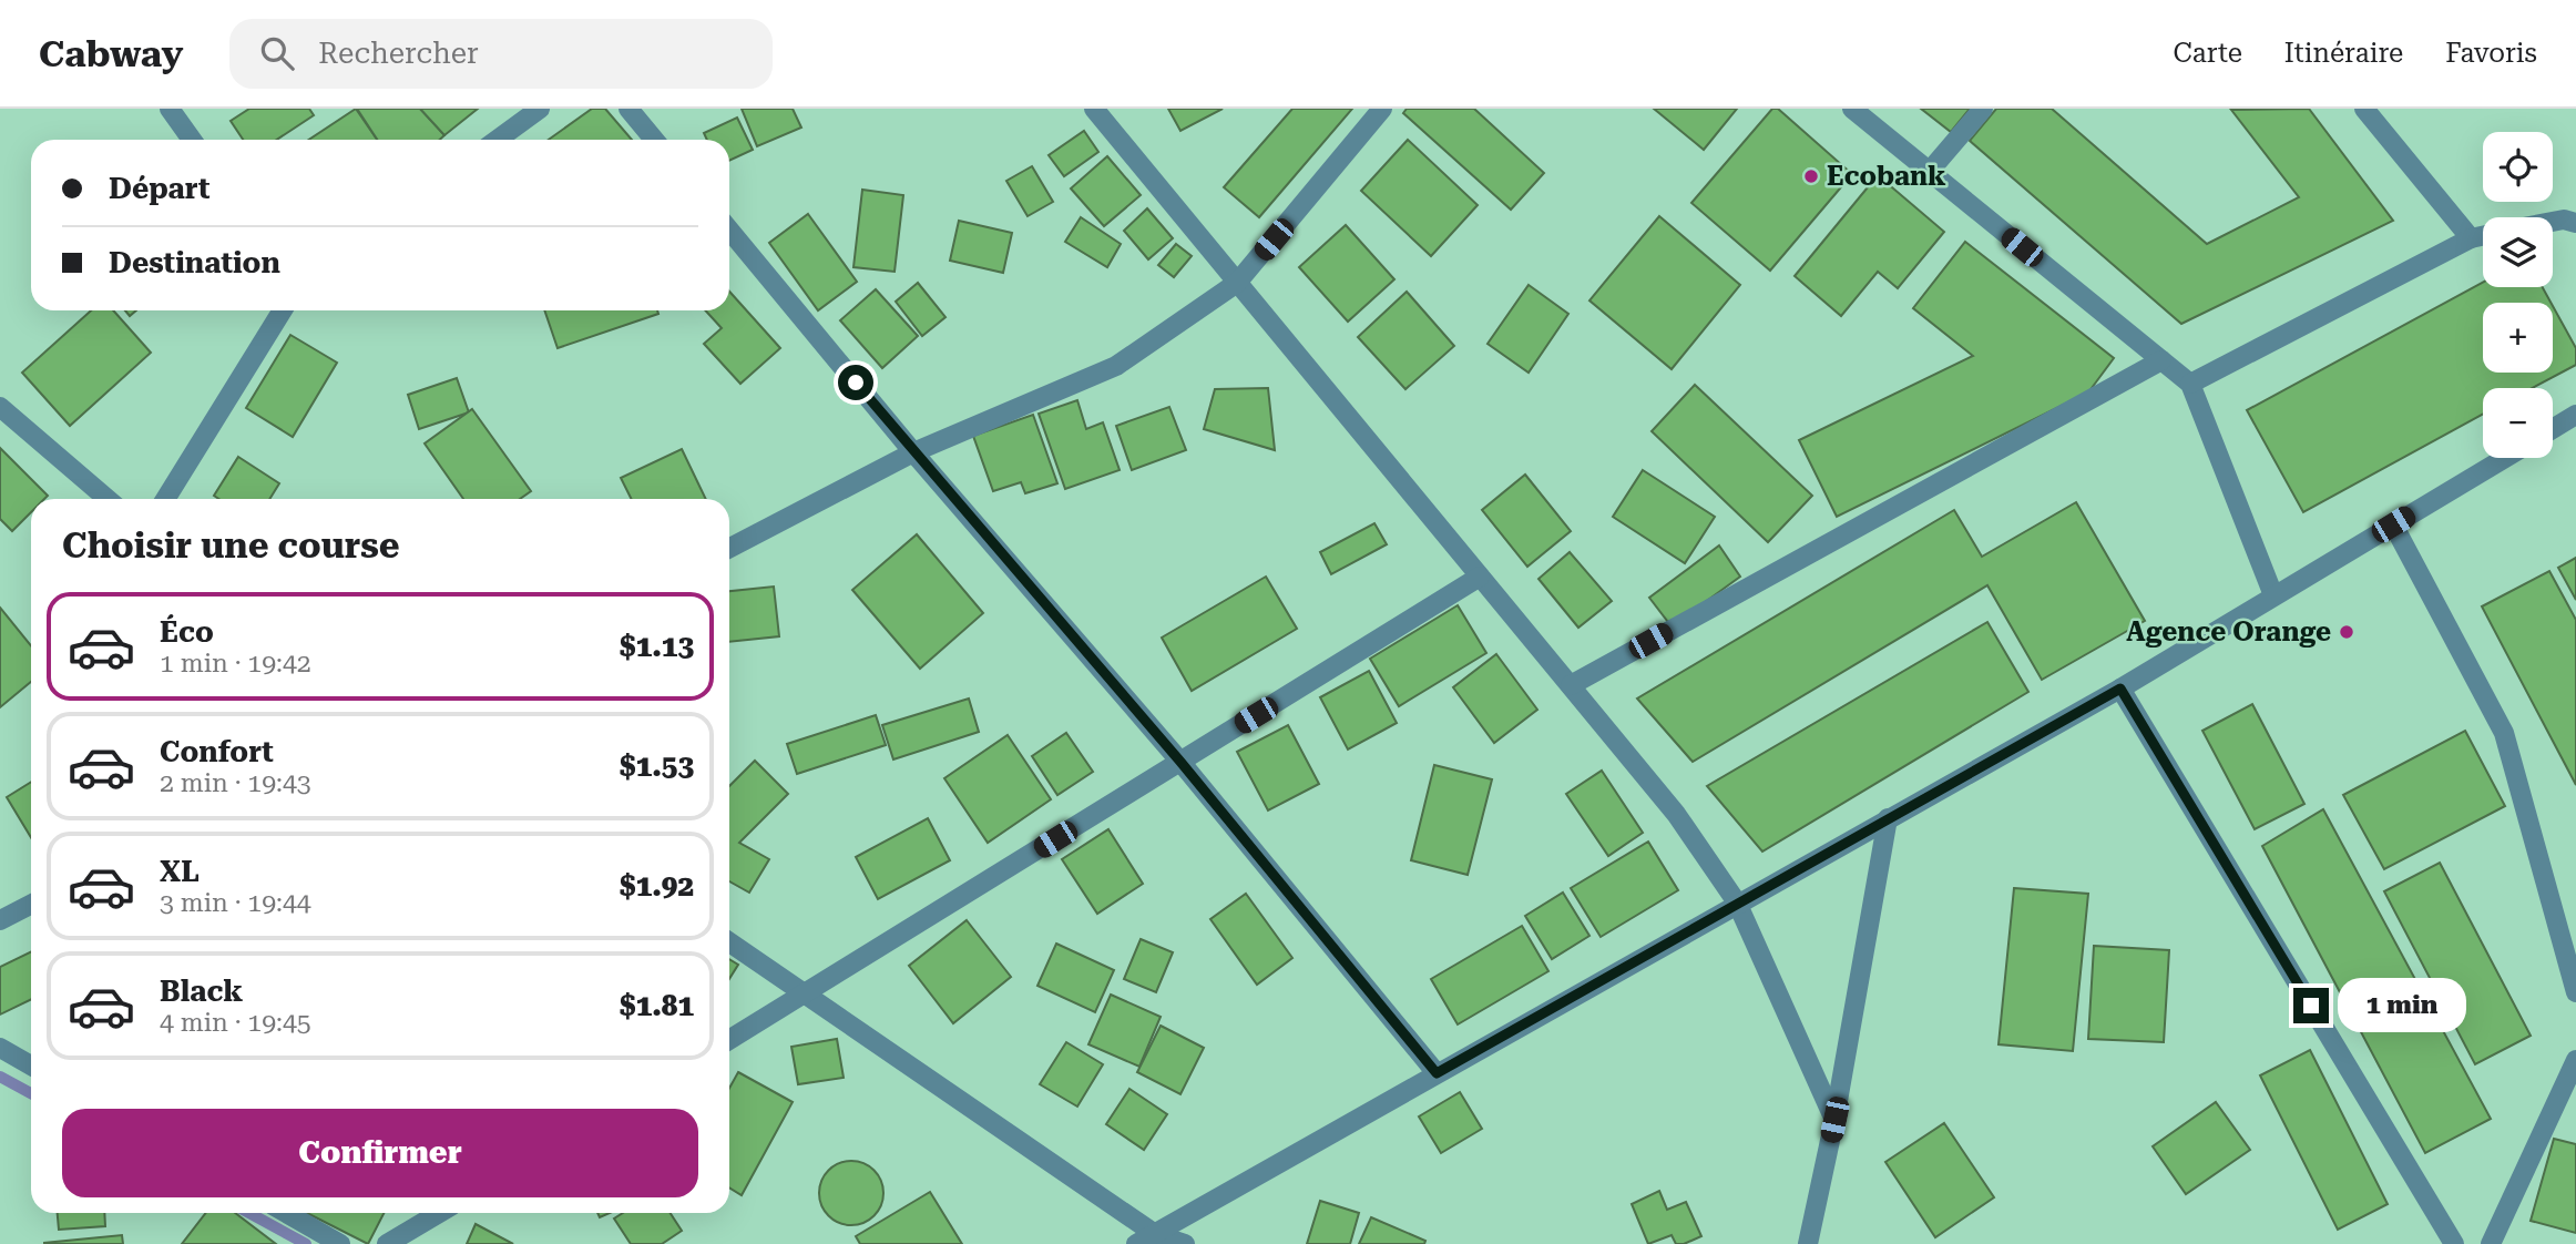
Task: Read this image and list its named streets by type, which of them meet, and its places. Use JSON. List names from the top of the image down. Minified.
{"places":["Ecobank","Agence Orange"],"page":{"header":"Cabway","search":"Rechercher","nav":["Carte","Itinéraire","Favoris"],"map_buttons":["+","−"],"banner":["Départ","Destination"],"heading":"Choisir une course","list":[{"name":"Éco","note":"1 min · 19:42","value":"$1.13"},{"name":"Confort","note":"2 min · 19:43","value":"$1.53"},{"name":"XL","note":"3 min · 19:44","value":"$1.92"},{"name":"Black","note":"4 min · 19:45","value":"$1.81"}],"bubble":"1 min","buttons":"Confirmer"}}
